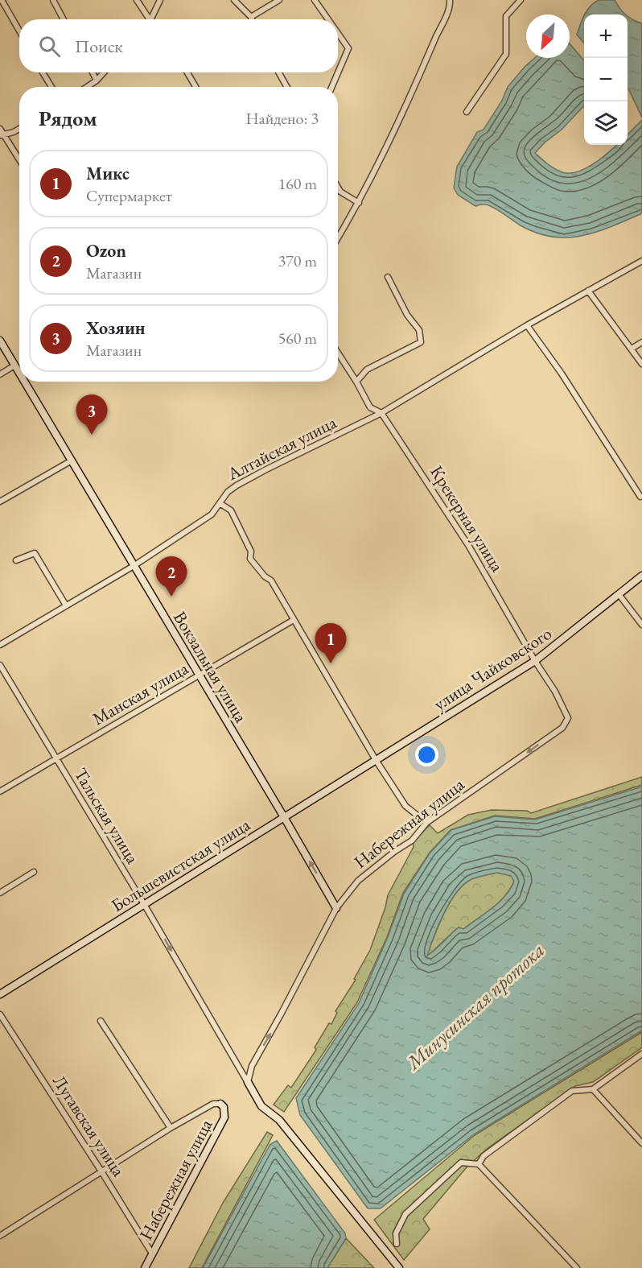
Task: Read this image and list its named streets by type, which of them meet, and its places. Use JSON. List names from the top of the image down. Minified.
{"streets":{"street":["Алтайская улица","Крекерная улица","Вокзальная улица","улица Чайковского","Манская улица","Тальская улица","Набережная улица","Большевистская улица","Лугавская улица"]},"crossings":[["Алтайская улица","Крекерная улица"],["Алтайская улица","Вокзальная улица"],["Крекерная улица","улица Чайковского"],["Крекерная улица","Набережная улица"],["Вокзальная улица","Манская улица"],["Вокзальная улица","Набережная улица"],["Вокзальная улица","Большевистская улица"],["улица Чайковского","Большевистская улица"],["Манская улица","Тальская улица"],["Тальская улица","Набережная улица"],["Тальская улица","Большевистская улица"],["Набережная улица","Лугавская улица"]],"one_way":["Тальская улица"],"water":["Минусинская протока"],"north":"bottom left","page":{"map_buttons":["+","−"],"search":"Поиск","heading":["Рядом","Найдено: 3"],"list":[{"mark":"1","name":"Микс","note":"Супермаркет","value":"160 m"},{"mark":"2","name":"Ozon","note":"Магазин","value":"370 m"},{"mark":"3","name":"Хозяин","note":"Магазин","value":"560 m"}],"pins":["3","2","1"]}}
